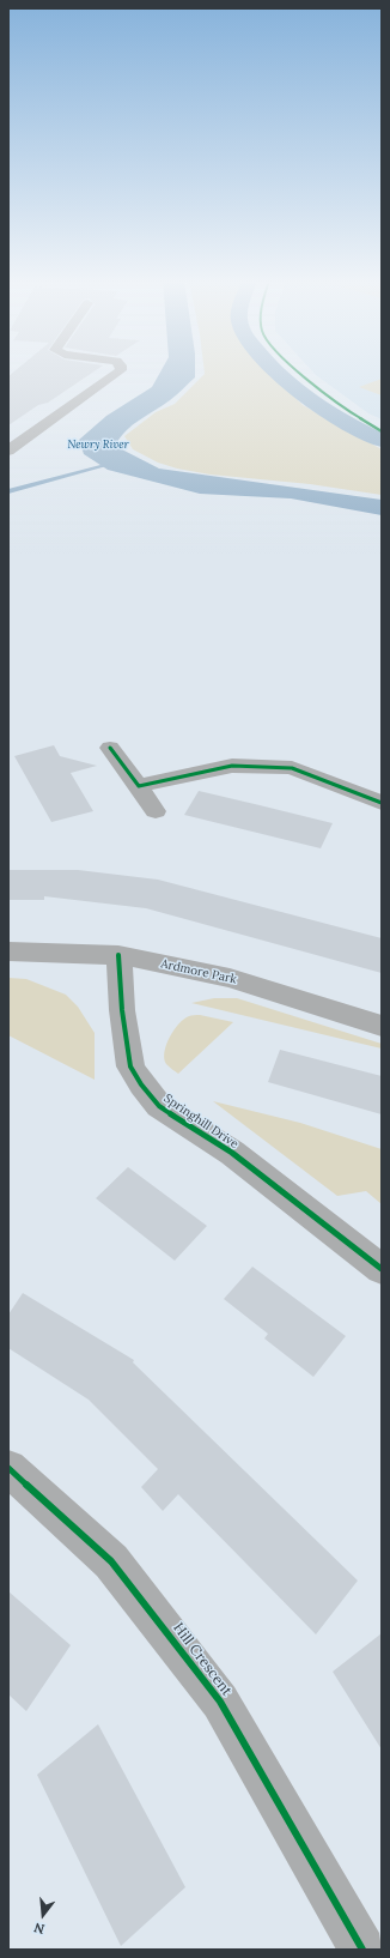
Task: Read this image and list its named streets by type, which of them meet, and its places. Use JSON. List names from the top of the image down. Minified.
{"streets":{"street":["Ardmore Park","Springhill Drive","Hill Crescent"]},"crossings":[["Ardmore Park","Springhill Drive"]],"water":["Newry River"],"north":"bottom"}
